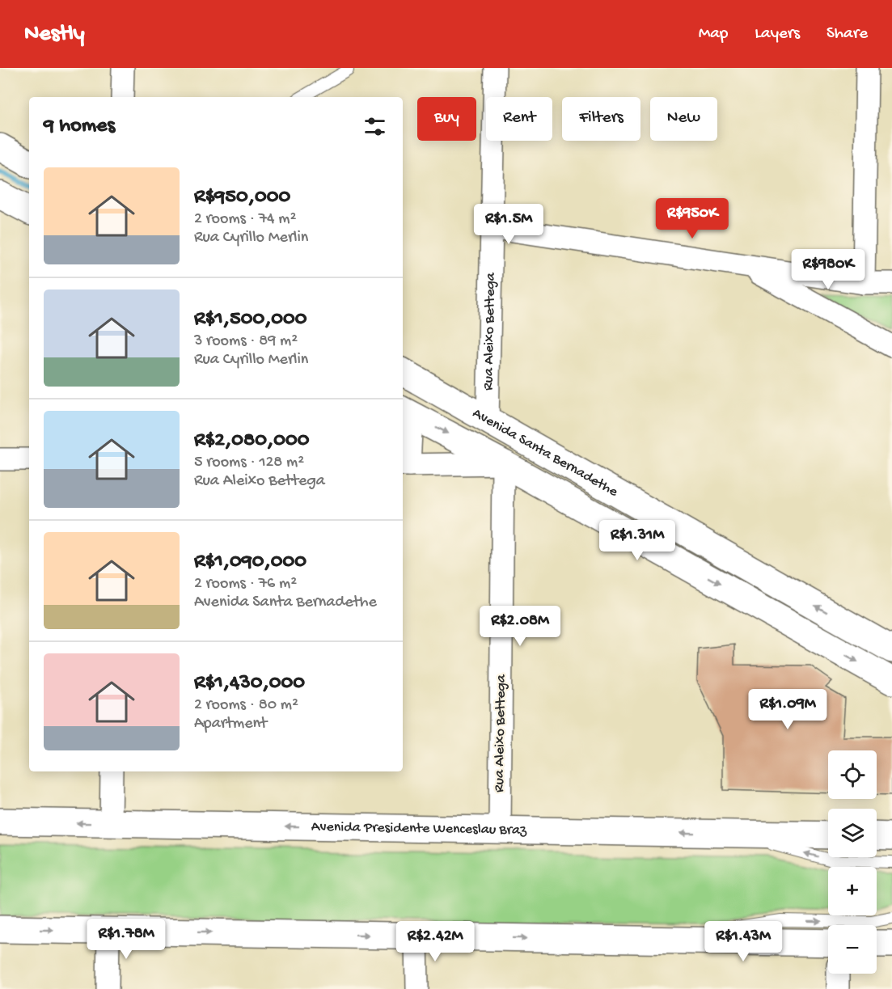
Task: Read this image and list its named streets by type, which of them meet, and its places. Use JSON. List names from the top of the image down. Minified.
{"streets":{"main road":["Avenida Santa Bernadethe","Avenida Presidente Wenceslau Braz"],"street":["Rua Aleixo Bettega"]},"crossings":[["Rua Aleixo Bettega","Avenida Santa Bernadethe"],["Rua Aleixo Bettega","Avenida Presidente Wenceslau Braz"]],"page":{"header":"Nestly","nav":["Map","Layers","Share"],"chip":["Buy","Rent","Filters","New"],"heading":"9 homes","list":[{"name":"R$950,000","note":"2 rooms · 74 m² · Rua Cyrillo Merlin"},{"name":"R$1,500,000","note":"3 rooms · 89 m² · Rua Cyrillo Merlin"},{"name":"R$2,080,000","note":"5 rooms · 128 m² · Rua Aleixo Bettega"},{"name":"R$1,090,000","note":"2 rooms · 76 m² · Avenida Santa Bernadethe"},{"name":"R$1,430,000","note":"2 rooms · 80 m² · Apartment"}],"price":["R$950K","R$1.5M","R$980K","R$1.31M","R$2.08M","R$1.09M","R$1.78M","R$2.42M","R$1.43M"],"map_buttons":["+","−"]}}
